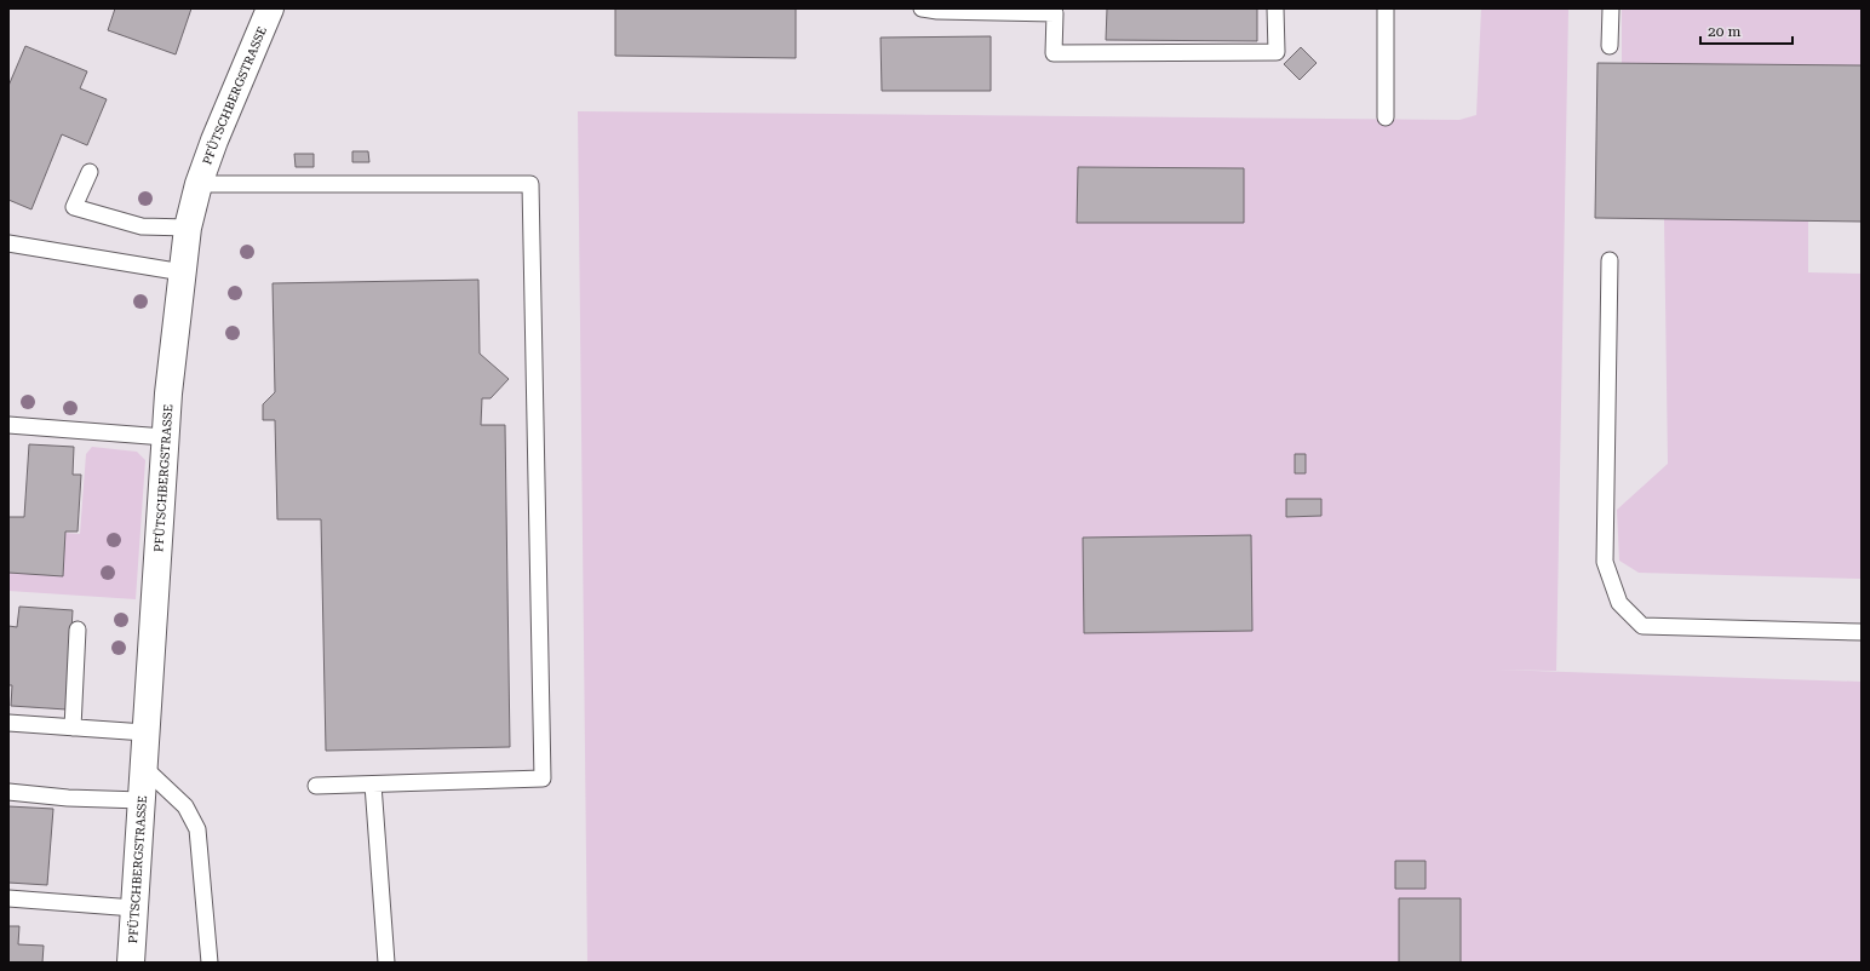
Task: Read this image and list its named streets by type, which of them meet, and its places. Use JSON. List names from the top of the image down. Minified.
{"streets":{"street":["PFÜTSCHBERGSTRASSE"]},"scale_bar":"20 m"}
